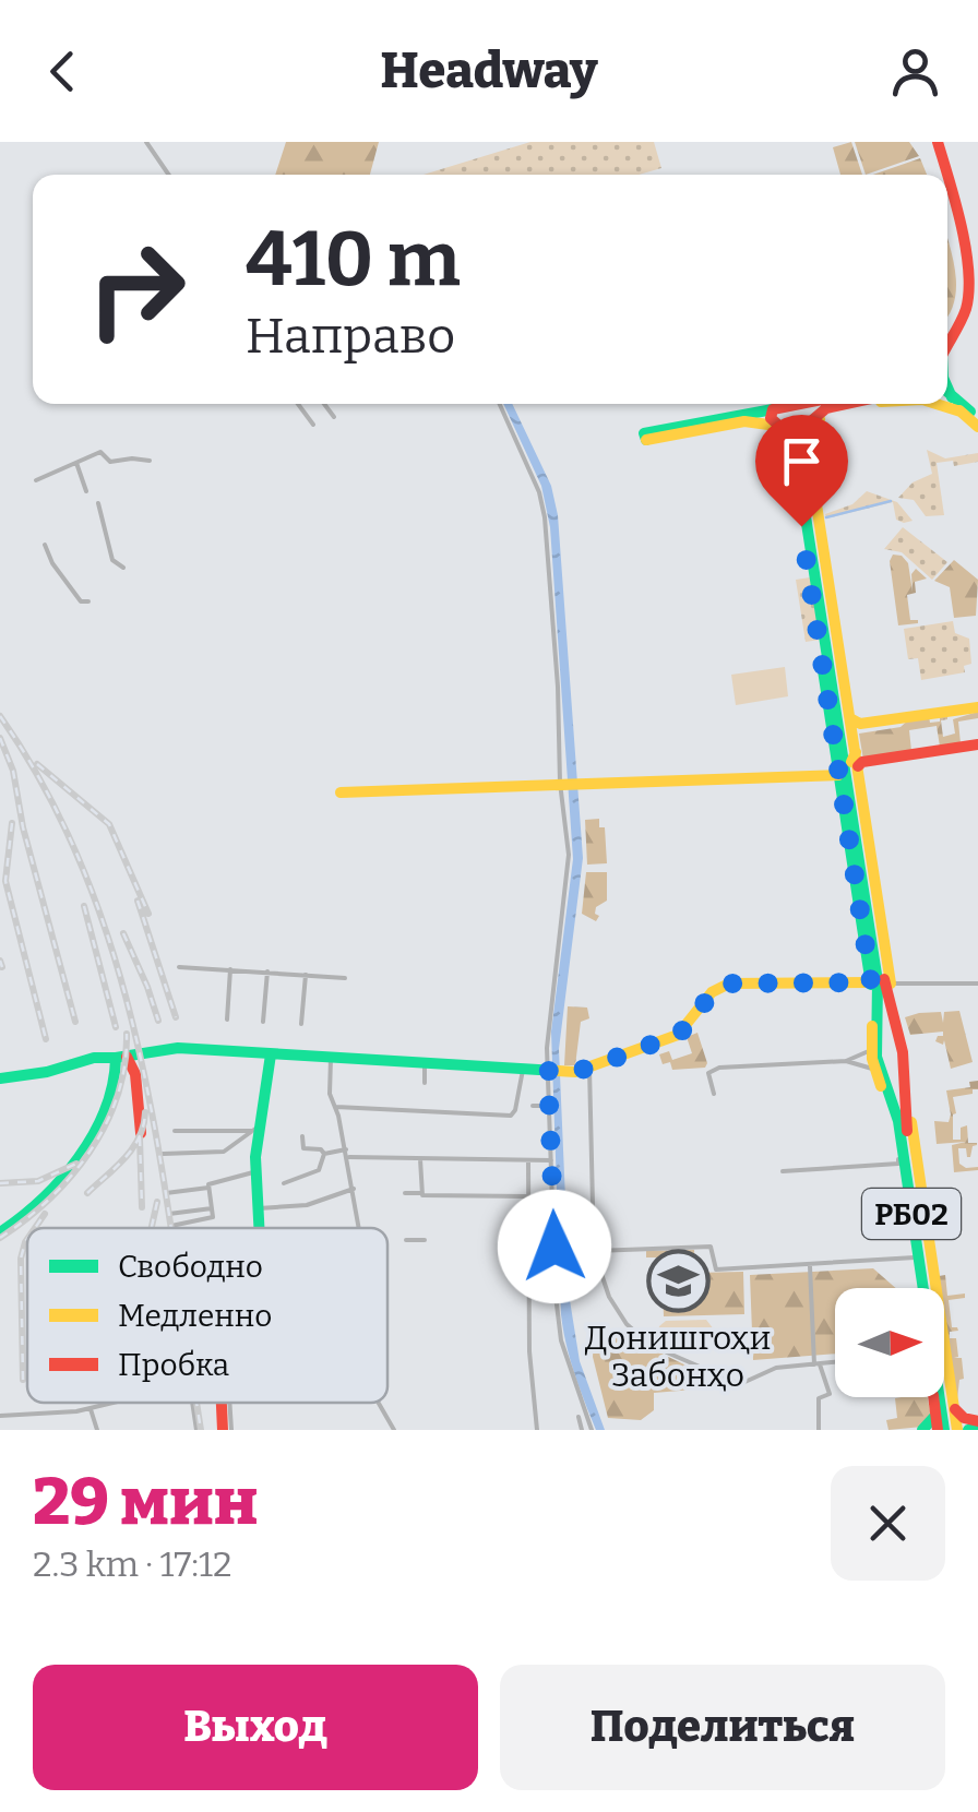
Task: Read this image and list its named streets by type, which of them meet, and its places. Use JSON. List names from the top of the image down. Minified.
{"streets":{"main road":["РБ02"]},"places":{"school or university":["Донишгоҳи Забонҳо"]},"legend":["Свободно","Медленно","Пробка"],"north":"right","page":{"header":"Headway","turn":["410 m","Направо"],"heading":["29 мин","2.3 km · 17:12"],"buttons":["Выход","Поделиться"]}}
